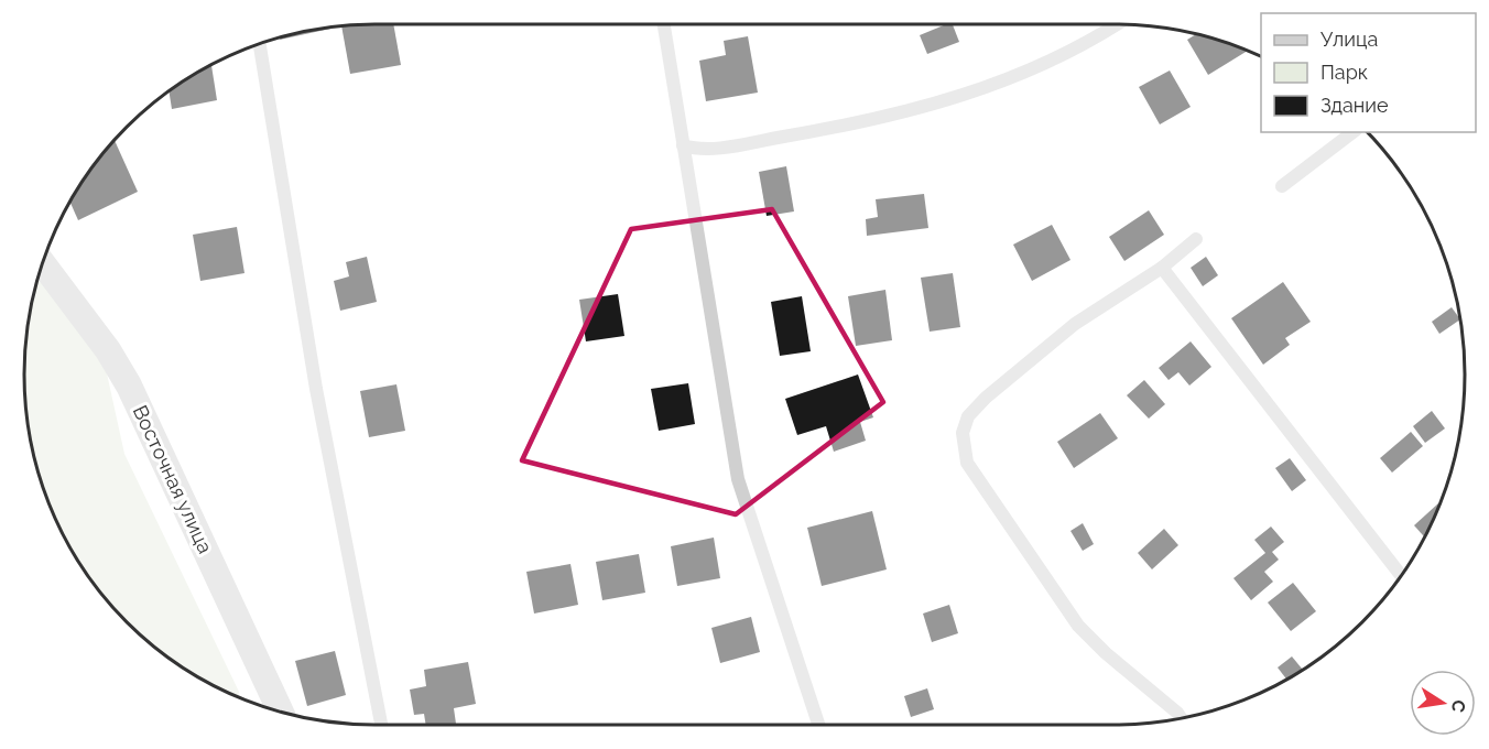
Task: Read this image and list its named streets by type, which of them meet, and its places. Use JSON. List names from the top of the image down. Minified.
{"streets":{"street":["Восточная улица"]},"legend":["Улица","Парк","Здание"],"north":"right"}
